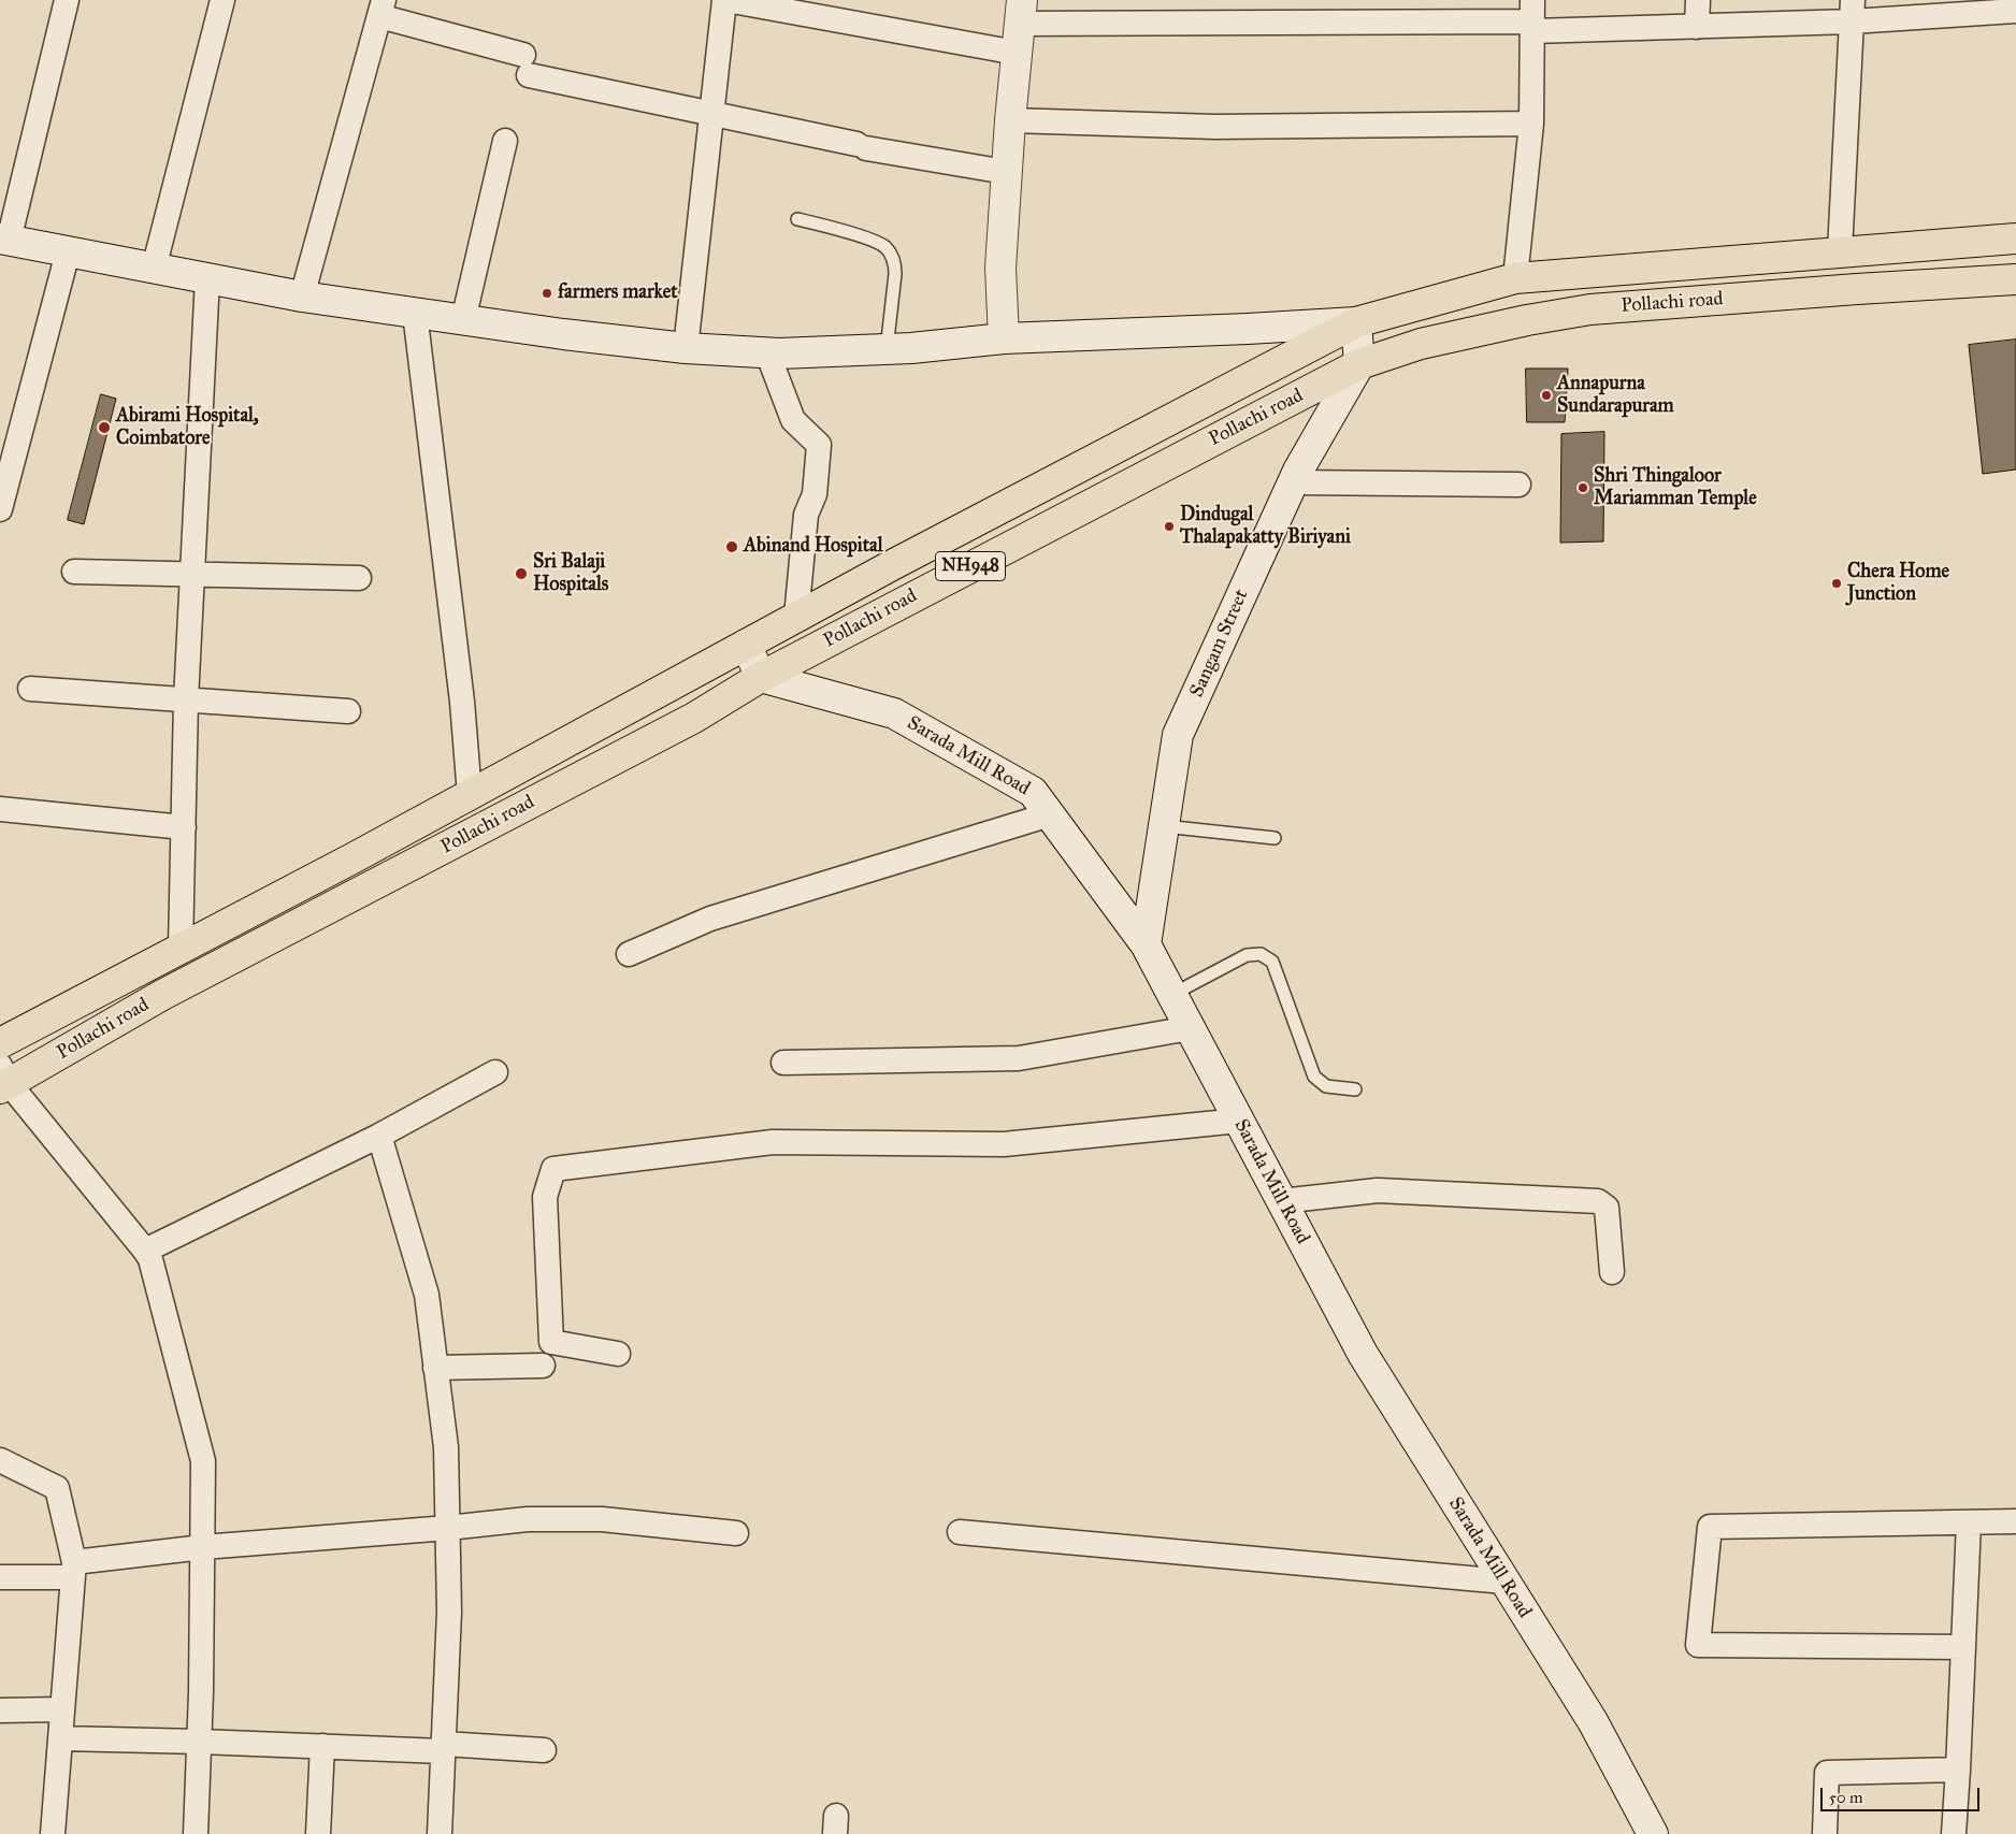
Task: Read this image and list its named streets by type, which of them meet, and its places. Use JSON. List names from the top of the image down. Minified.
{"streets":{"highway":["Pollachi road","NH948"],"main road":["Sangam Street","Sarada Mill Road"]},"crossings":[["Pollachi road","Sangam Street"],["Pollachi road","Sarada Mill Road"],["Sangam Street","Sarada Mill Road"]],"places":["farmers market","Annapurna Sundarapuram","Abirami Hospital, Coimbatore","Shri Thingaloor Mariamman Temple","Dindugal Thalapakatty Biriyani","Abinand Hospital","Sri Balaji Hospitals","Chera Home Junction"],"scale_bar":"50 m"}
